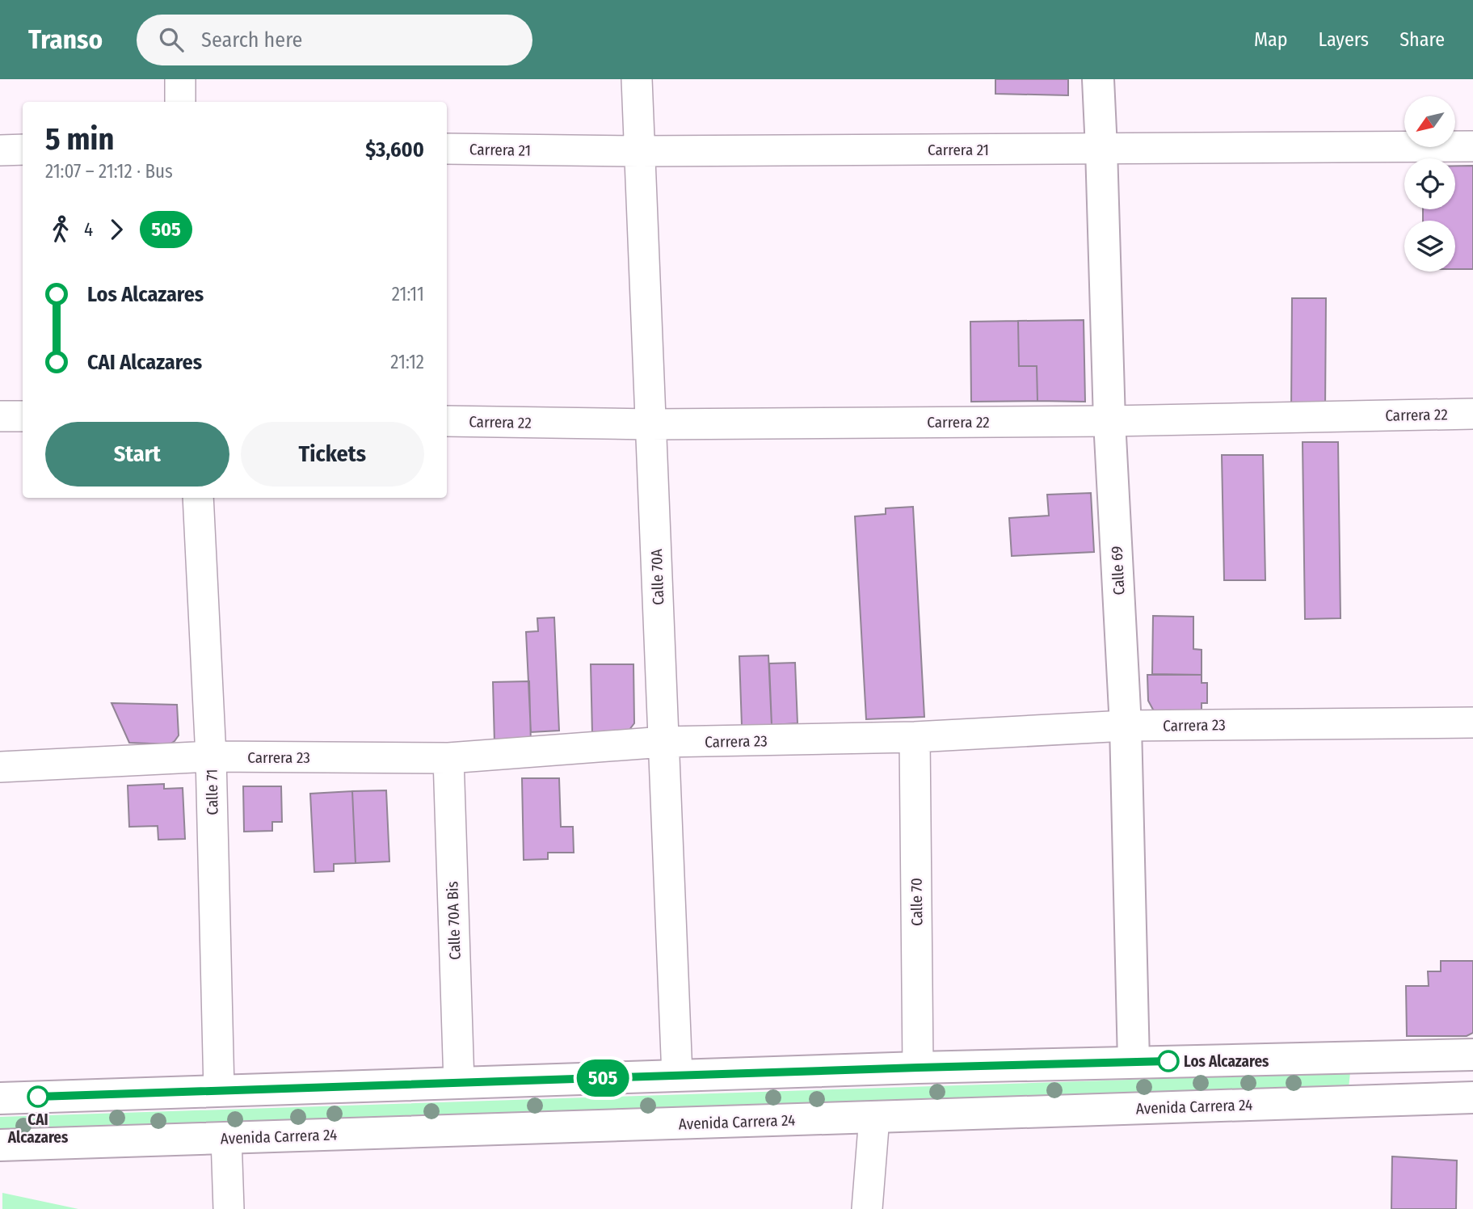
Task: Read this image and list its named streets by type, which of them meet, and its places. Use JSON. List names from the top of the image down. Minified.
{"streets":{"main road":["Calle 69","Avenida Carrera 24"],"street":["Carrera 21","Carrera 22","Calle 70A","Carrera 23","Calle 71","Calle 70","Calle 70A Bis"]},"crossings":[["Carrera 21","Calle 69"],["Carrera 21","Calle 70A"],["Carrera 22","Calle 69"],["Carrera 22","Calle 70A"],["Calle 69","Carrera 23"],["Calle 70A","Carrera 23"],["Carrera 23","Calle 71"],["Carrera 23","Calle 70"],["Carrera 23","Calle 70A Bis"]],"places":["Los Alcazares","CAI Alcazares"],"lines":["bus line 505"],"north":"bottom left","page":{"header":"Transo","search":"Search here","nav":["Map","Layers","Share"],"on_map":"505","heading":["5 min","21:07 – 21:12 · Bus","$3,600"],"legs":["4","505"],"list":[{"name":"Los Alcazares","value":"21:11"},{"name":"CAI Alcazares","value":"21:12"}],"buttons":["Start","Tickets"]}}
